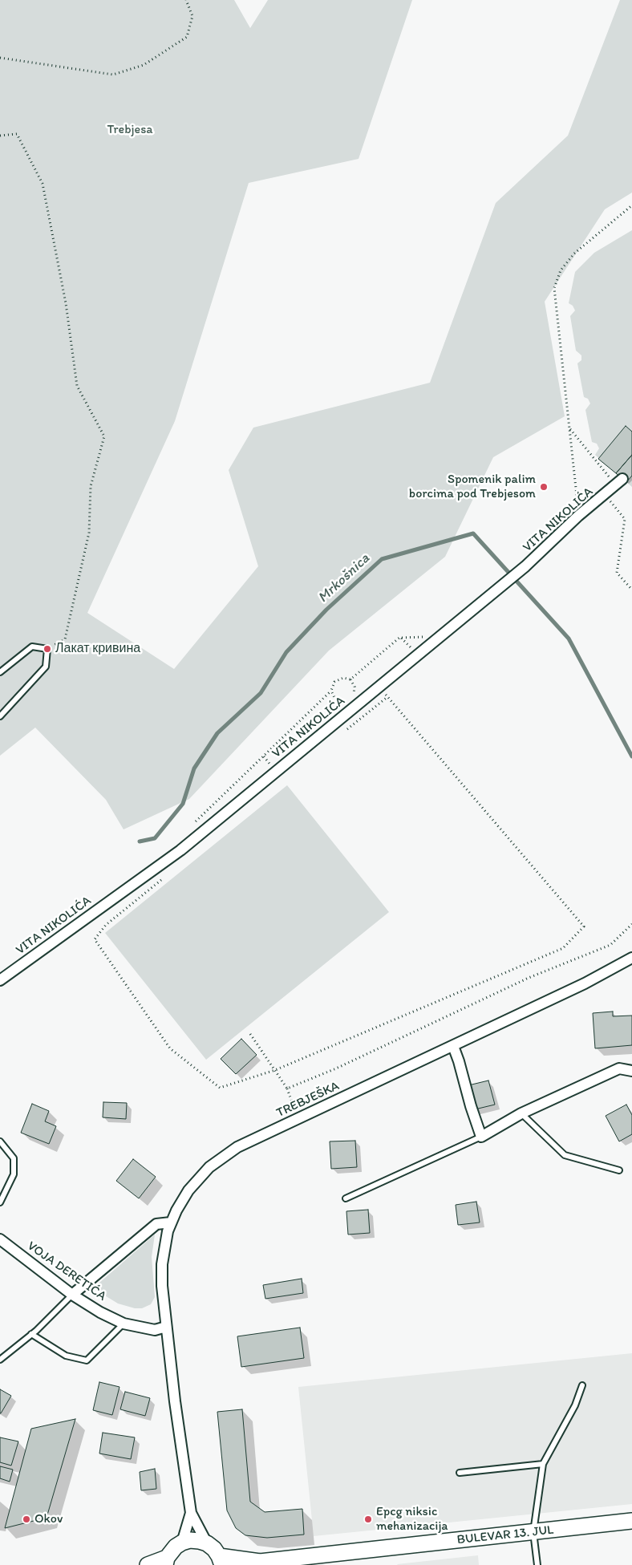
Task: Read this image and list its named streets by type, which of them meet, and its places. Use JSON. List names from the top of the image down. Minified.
{"streets":{"street":["VITA NIKOLIĆA","TREBJEŠKA","VOJA DERETIĆA","BULEVAR 13. JUL"]},"crossings":[["TREBJEŠKA","VOJA DERETIĆA"]],"water":["Mrkošnica"],"parks":["Trebjesa"],"places":["Spomenik palim borcima pod Trebjesom","Лакат кривина","Okov","Epcg niksic mehanizacija"]}
